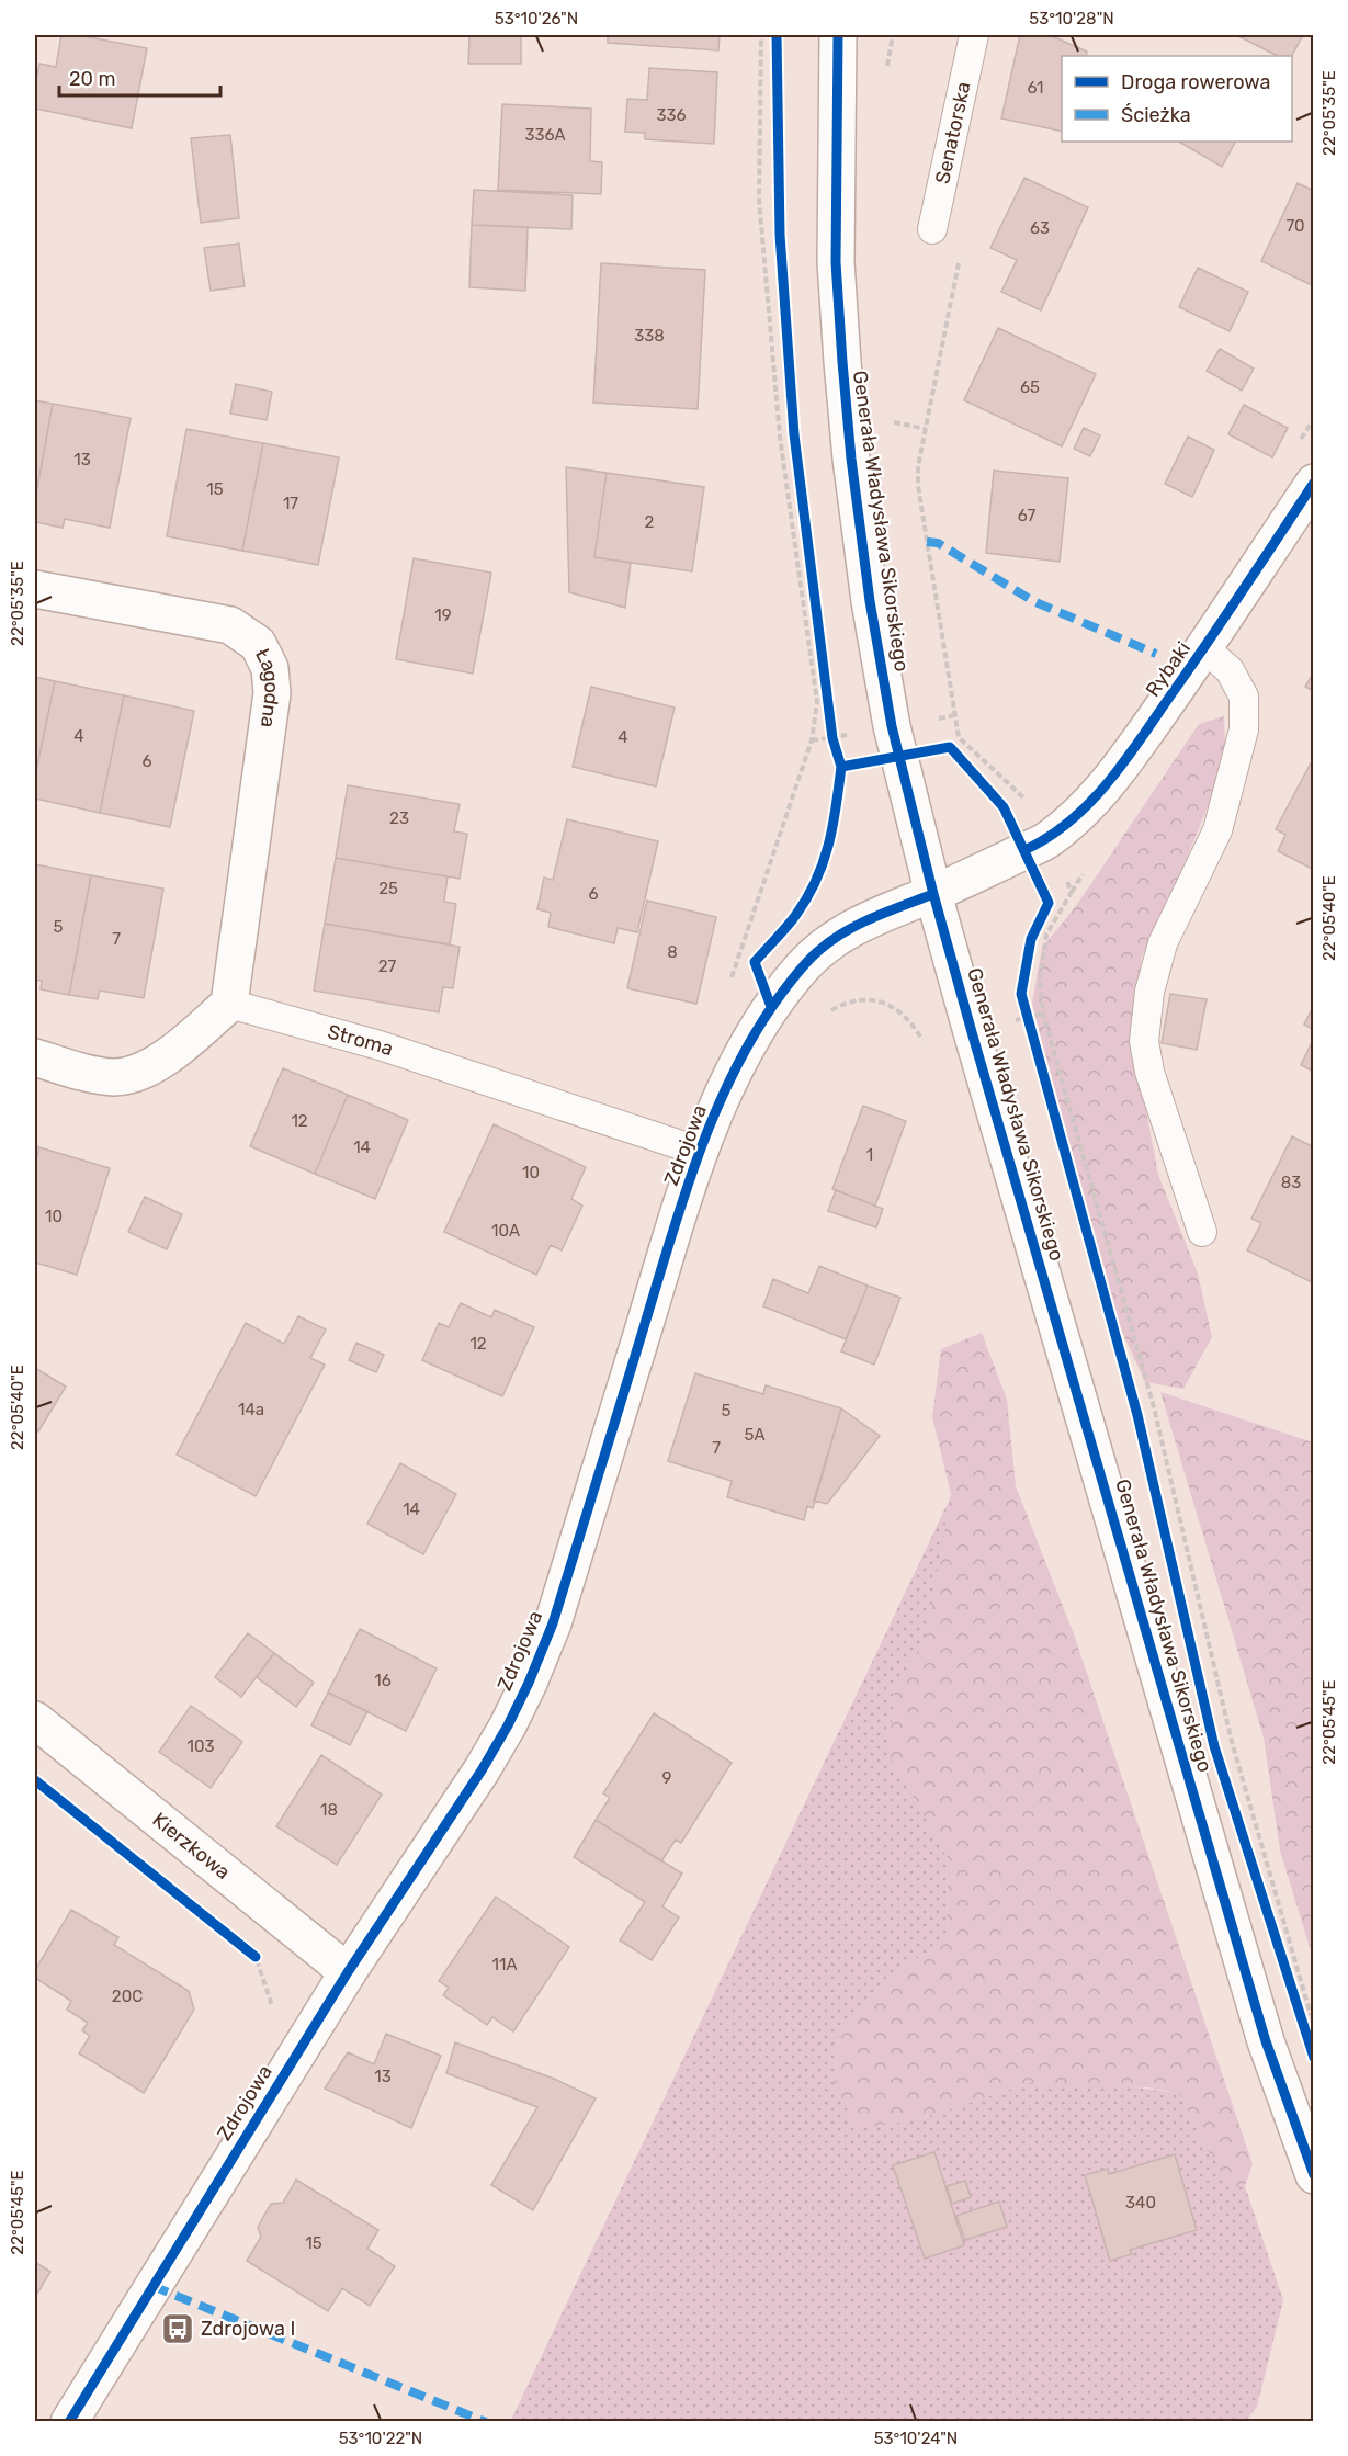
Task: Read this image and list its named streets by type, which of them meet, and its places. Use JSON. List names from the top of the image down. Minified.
{"streets":{"street":["Generała Władysława Sikorskiego","Rybaki","Łagodna","Zdrojowa","Kierzkowa"],"lane":["Senatorska","Stroma"]},"crossings":[["Generała Władysława Sikorskiego","Rybaki"],["Generała Władysława Sikorskiego","Zdrojowa"],["Rybaki","Zdrojowa"],["Łagodna","Stroma"],["Stroma","Zdrojowa"],["Zdrojowa","Kierzkowa"]],"places":{"bus stop":["Zdrojowa I"]},"house_numbers":["61","336","336A","70","63","338","65","13","15","17","67","2","19","4","4","6","23","25","6","5","7","8","27","12","14","1","10","83","10","10A","12","14a","5","5A","7","14","16","103","9","18","11A","20C","13","340","15"],"legend":["Droga rowerowa","Ścieżka"],"scale_bar":"20 m","coordinates":["53°10'26\"N","53°10'28\"N","22°05'35\"E","22°05'40\"E","22°05'45\"E","53°10'22\"N","53°10'24\"N"]}
